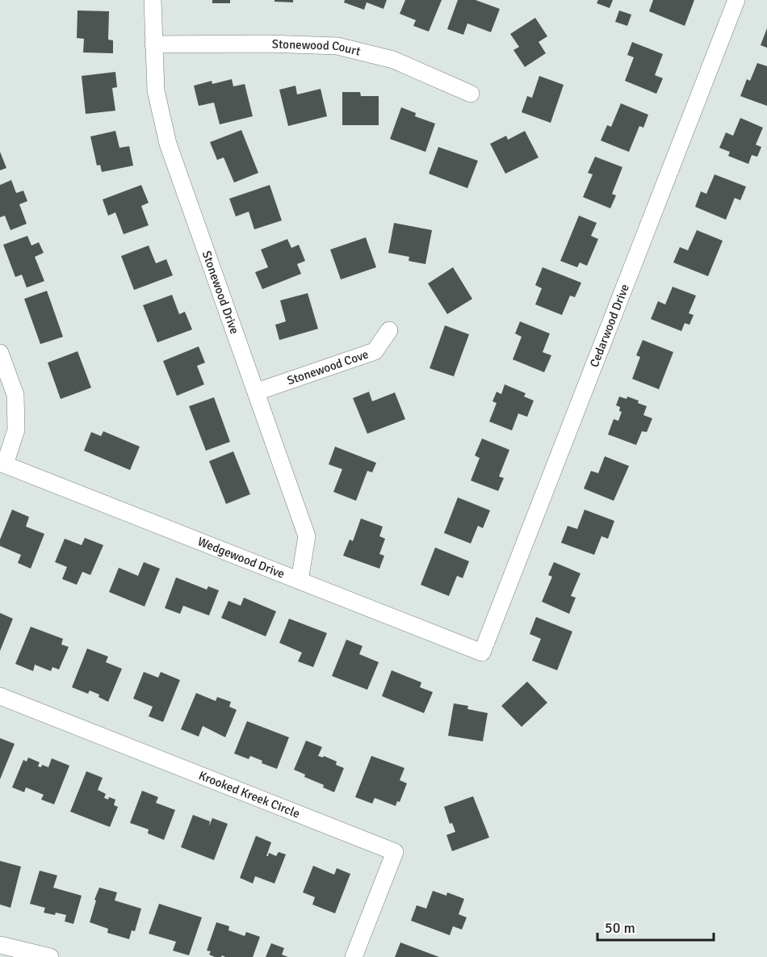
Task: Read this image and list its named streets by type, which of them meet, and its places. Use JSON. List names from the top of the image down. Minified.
{"streets":{"street":["Stonewood Court","Stonewood Drive","Cedarwood Drive","Stonewood Cove","Wedgewood Drive","Krooked Kreek Circle"]},"crossings":[["Stonewood Court","Stonewood Drive"],["Stonewood Drive","Stonewood Cove"],["Stonewood Drive","Wedgewood Drive"],["Cedarwood Drive","Wedgewood Drive"]],"scale_bar":"50 m"}
